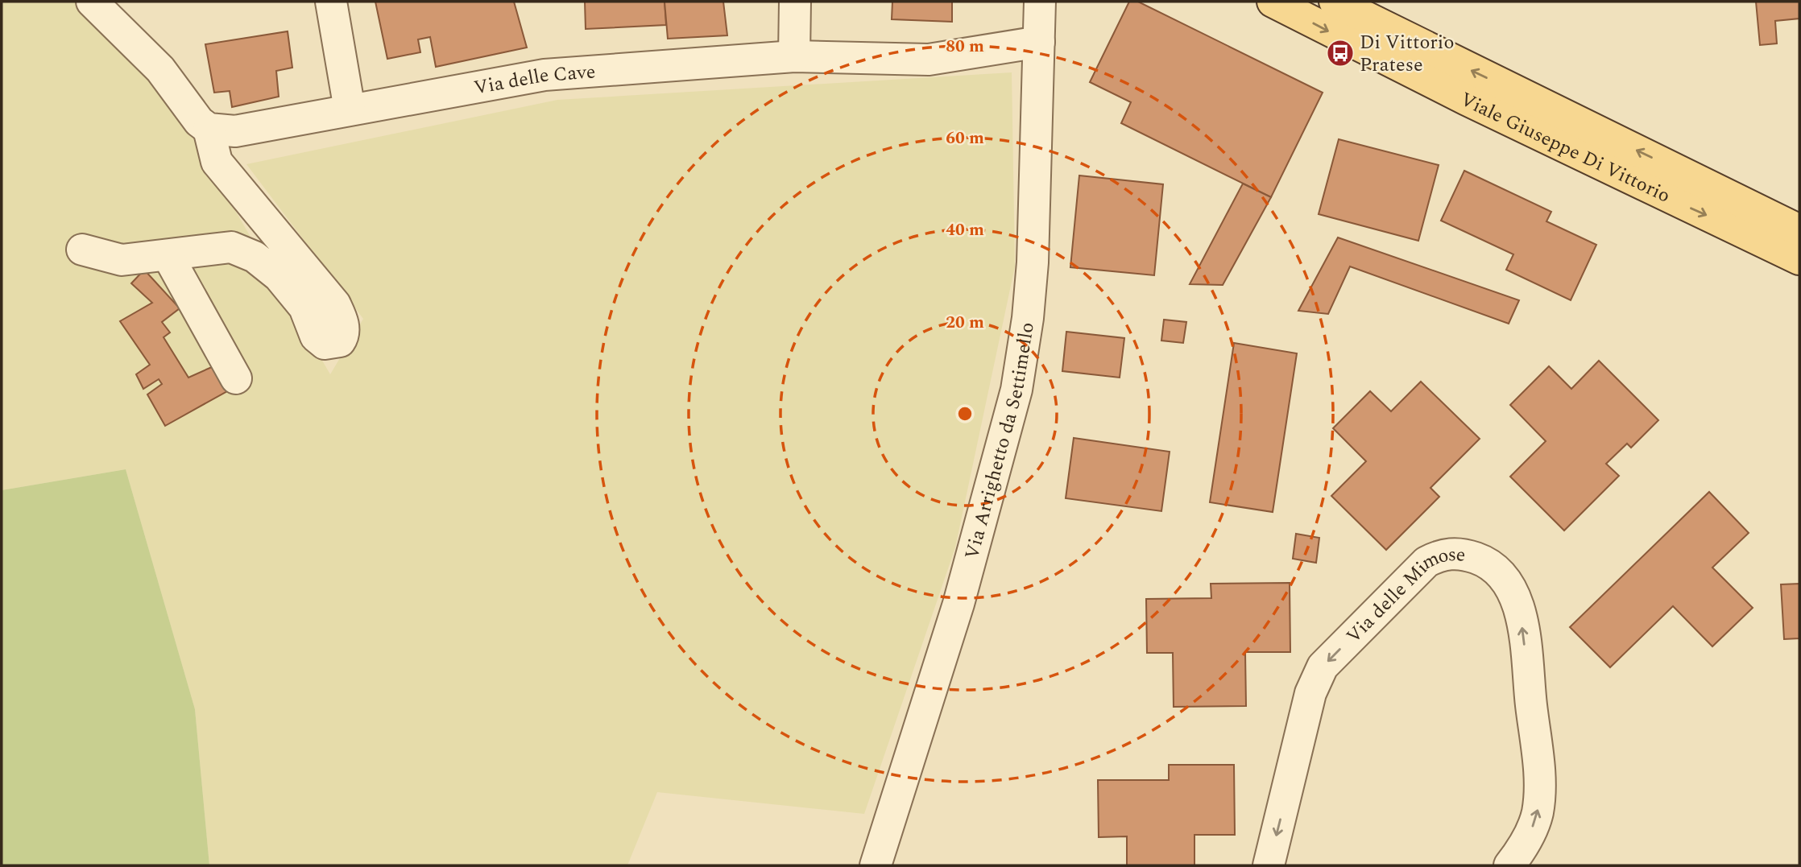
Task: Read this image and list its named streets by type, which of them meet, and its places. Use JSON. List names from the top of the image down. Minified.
{"streets":{"main road":["Viale Giuseppe Di Vittorio"],"street":["Via delle Cave","Via Arrighetto da Settimello","Via delle Mimose"]},"crossings":[["Via delle Cave","Via Arrighetto da Settimello"]],"places":{"bus stop":["Di Vittorio Pratese"]},"rings":["80 m","60 m","40 m","20 m"]}
